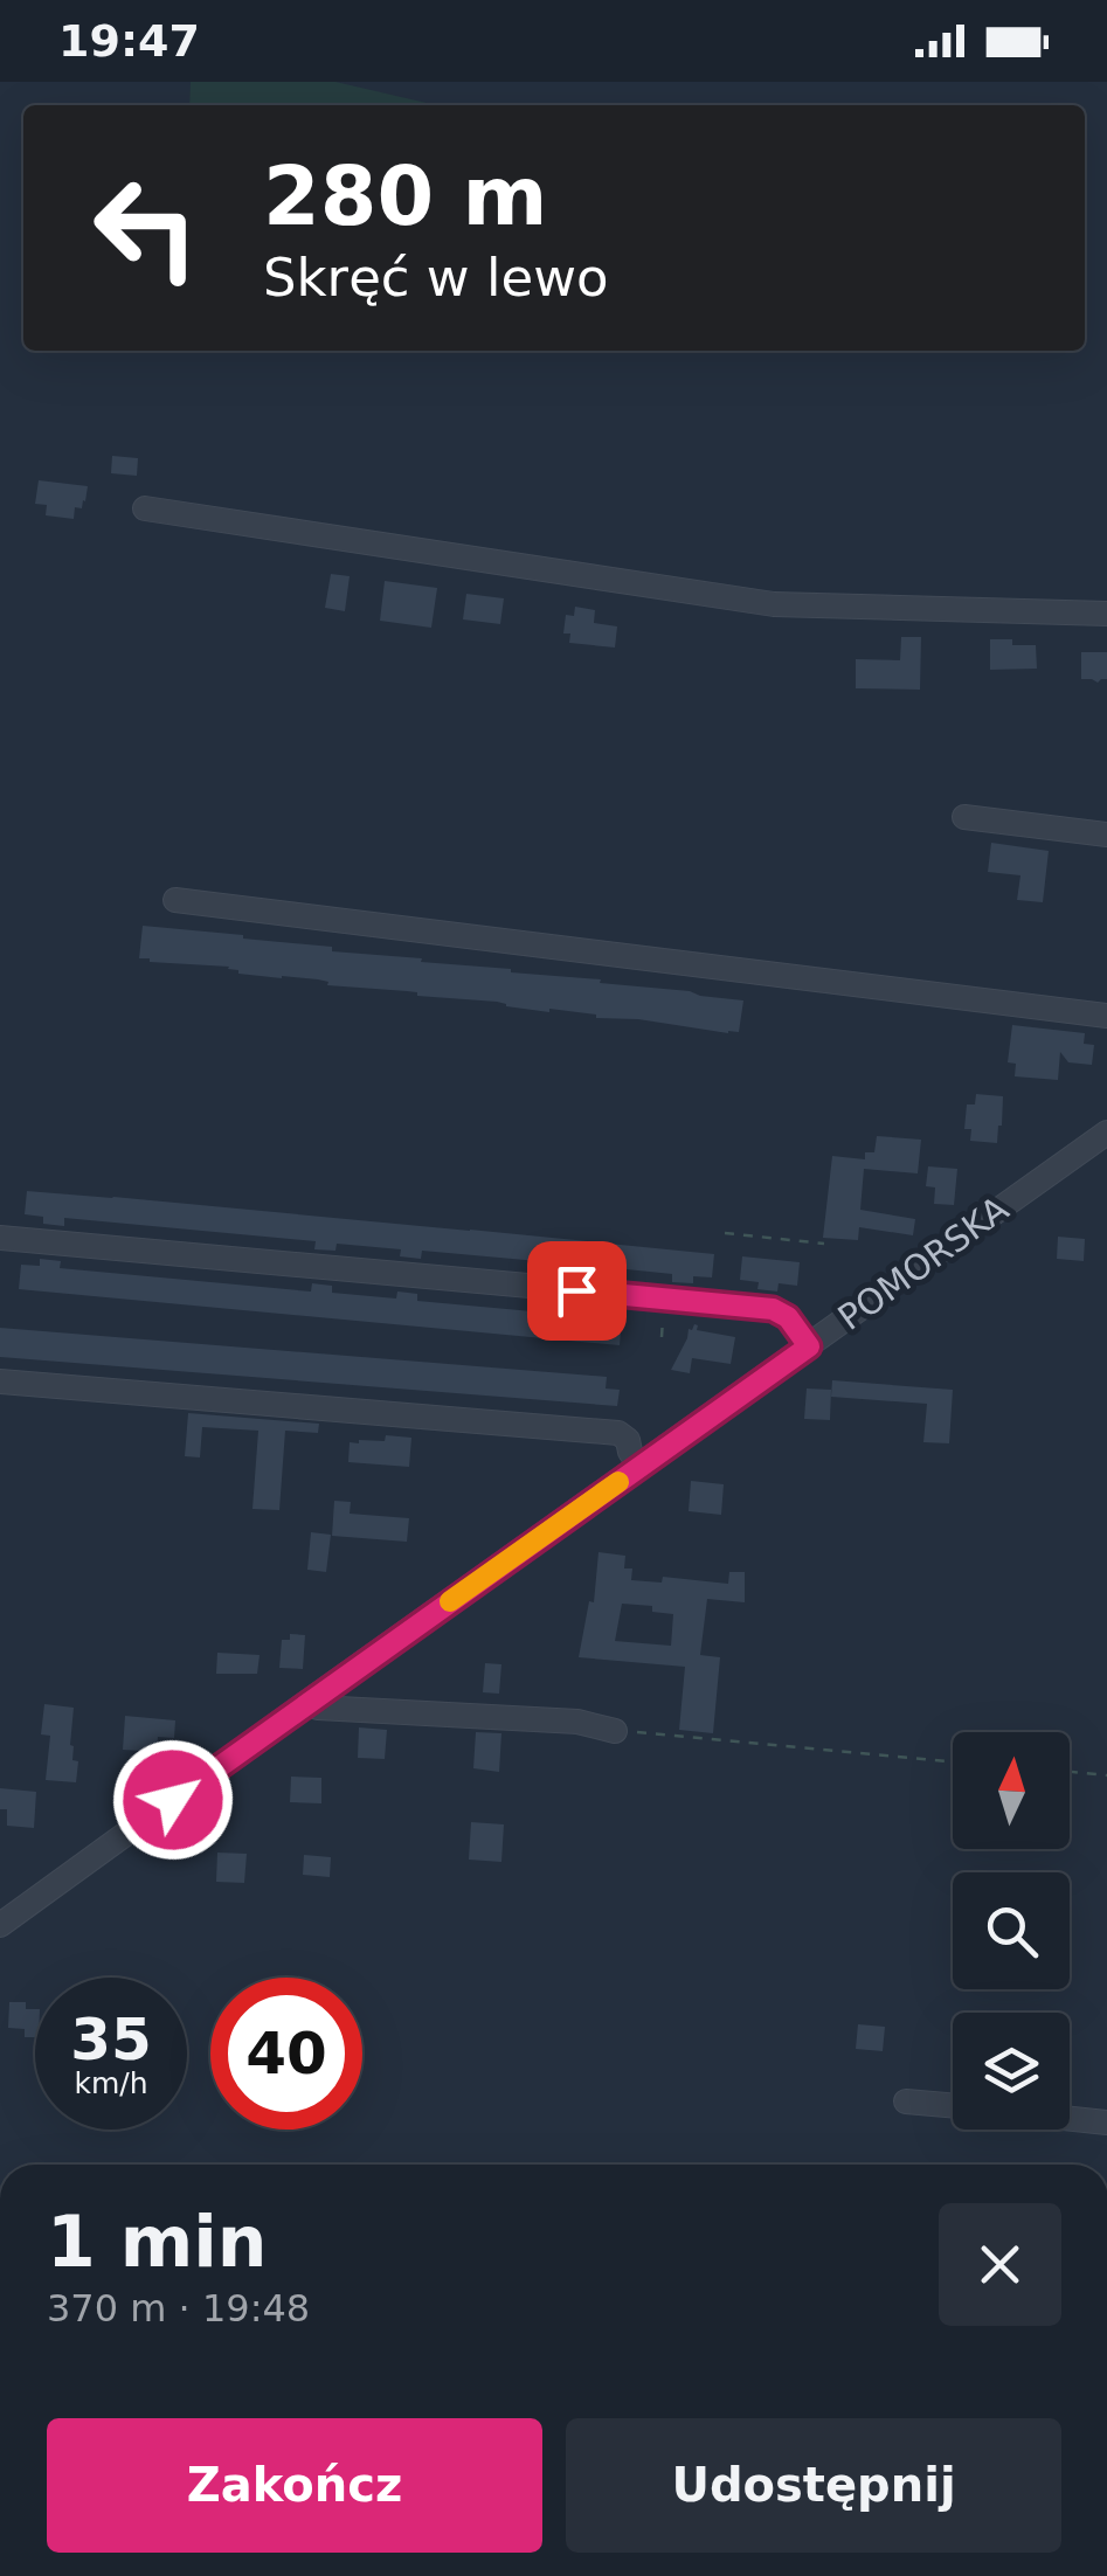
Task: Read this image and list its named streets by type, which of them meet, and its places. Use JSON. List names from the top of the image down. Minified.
{"streets":{"street":["POMORSKA"]},"north":"top","page":{"status":"19:47","turn":["280 m","Skręć w lewo"],"speed":"35 km/h","limit":"40","heading":["1 min","370 m · 19:48"],"buttons":["Zakończ","Udostępnij"]}}
